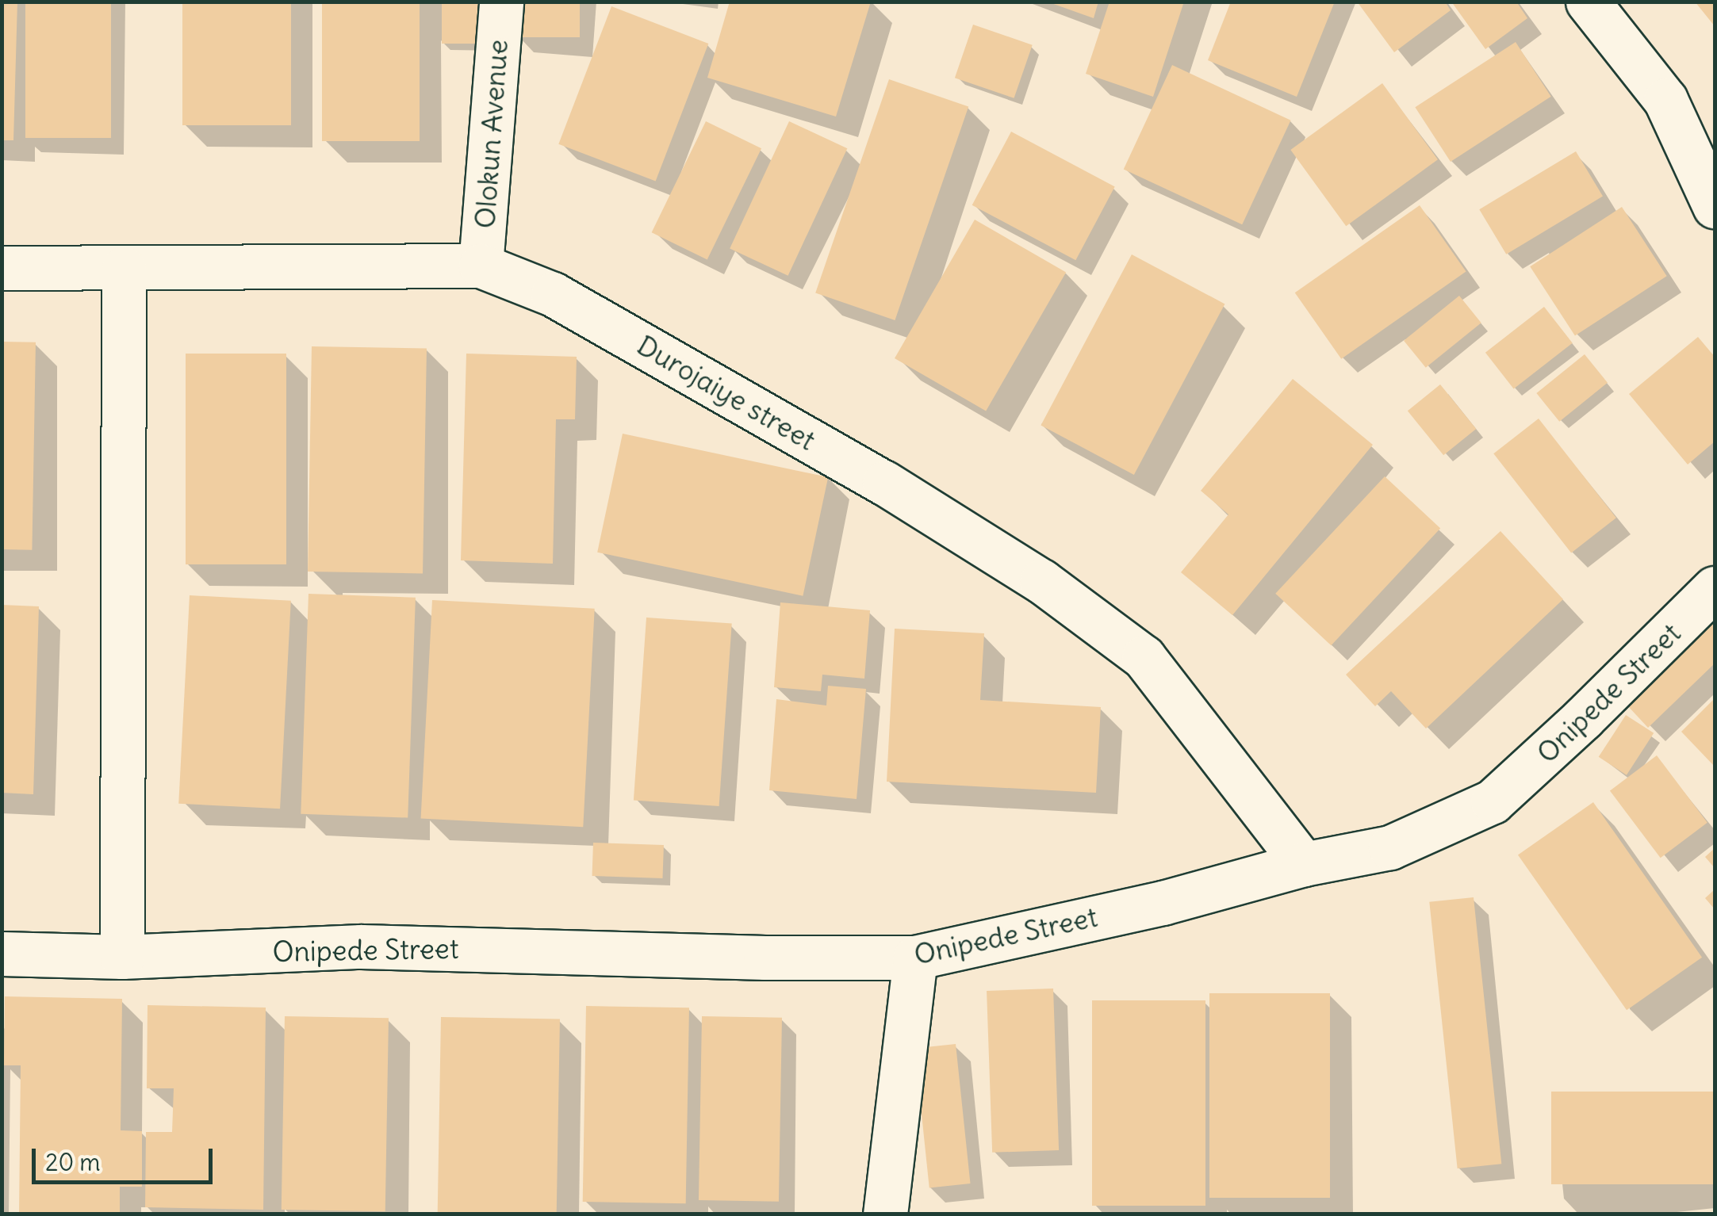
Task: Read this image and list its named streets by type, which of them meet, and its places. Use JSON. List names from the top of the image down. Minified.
{"streets":{"street":["Olokun Avenue","Durojaiye street","Onipede Street"]},"crossings":[["Olokun Avenue","Durojaiye street"],["Durojaiye street","Onipede Street"]],"scale_bar":"20 m"}
